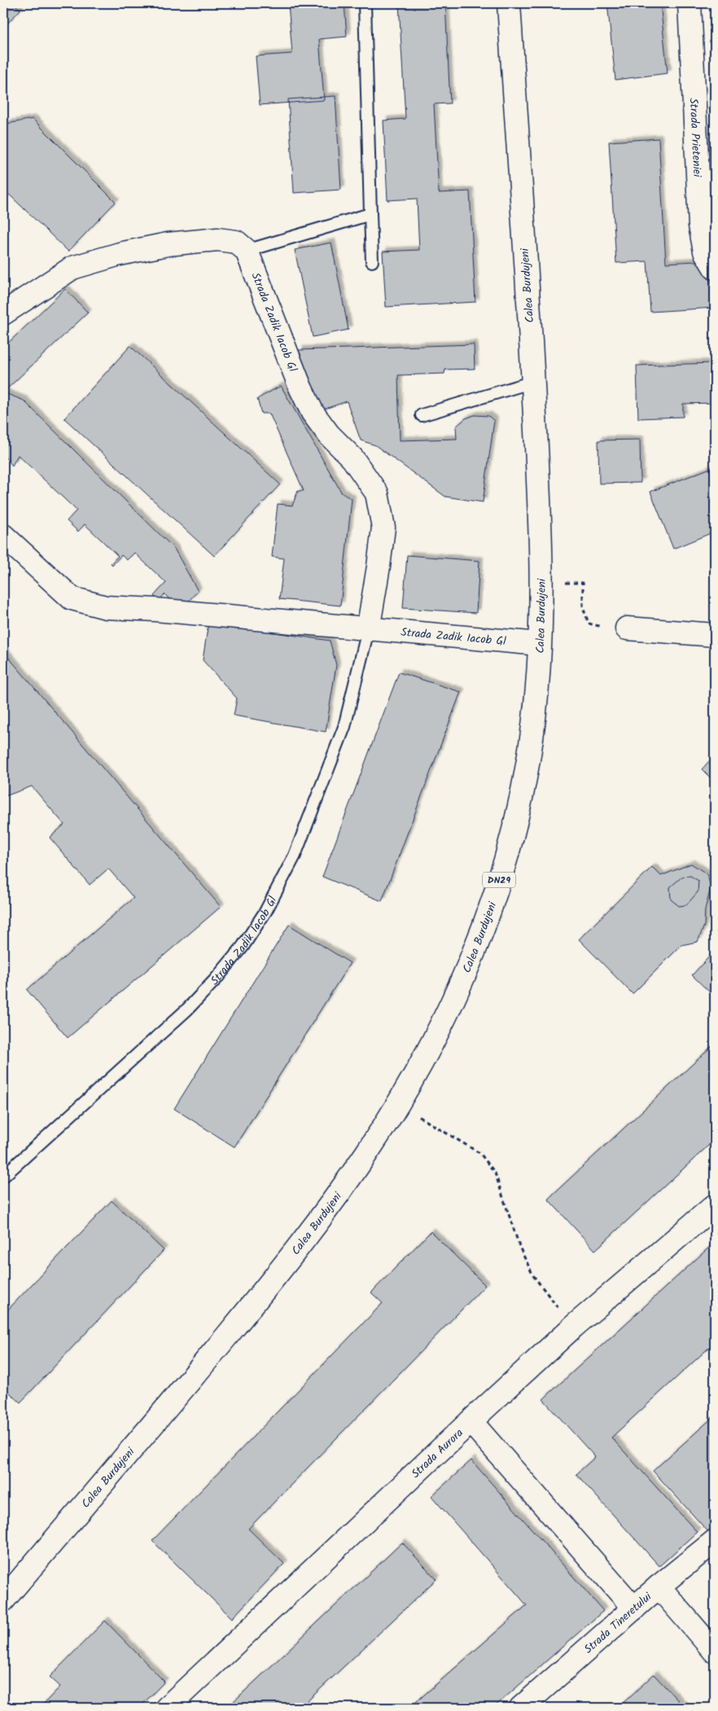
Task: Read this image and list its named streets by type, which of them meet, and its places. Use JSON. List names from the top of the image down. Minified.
{"streets":{"street":["Strada Prieteniei","Calea Burdujeni","Strada Zadik Iacob Gl","DN29","Strada Aurora","Strada Tineretului"]},"crossings":[["Calea Burdujeni","Strada Zadik Iacob Gl"]]}
